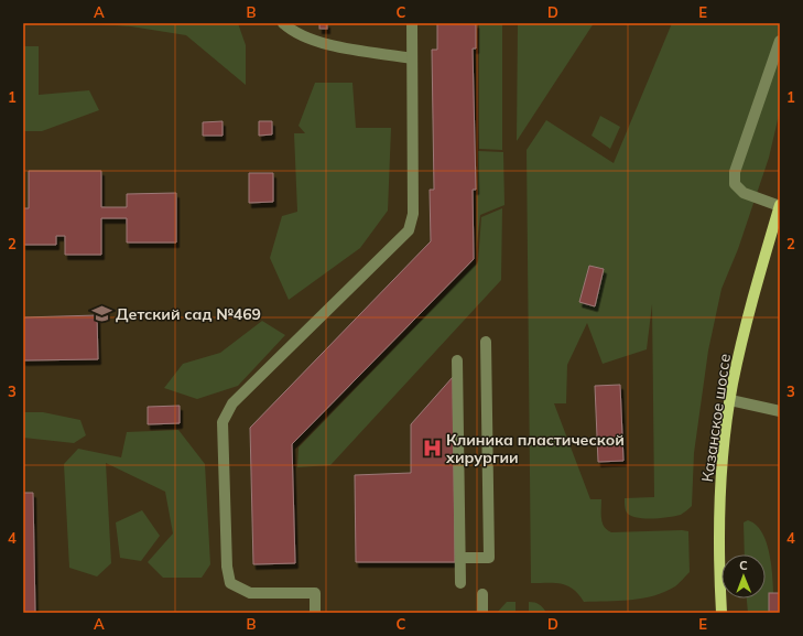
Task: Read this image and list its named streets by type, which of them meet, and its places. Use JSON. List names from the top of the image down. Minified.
{"streets":{"main road":["Казанское шоссе"]},"places":{"school or university":["Детский сад №469"],"hospital":["Клиника пластической хирургии"]},"north":"top","grid":{"columns":["A","B","C","D","E"],"rows":["1","2","3","4"]}}
